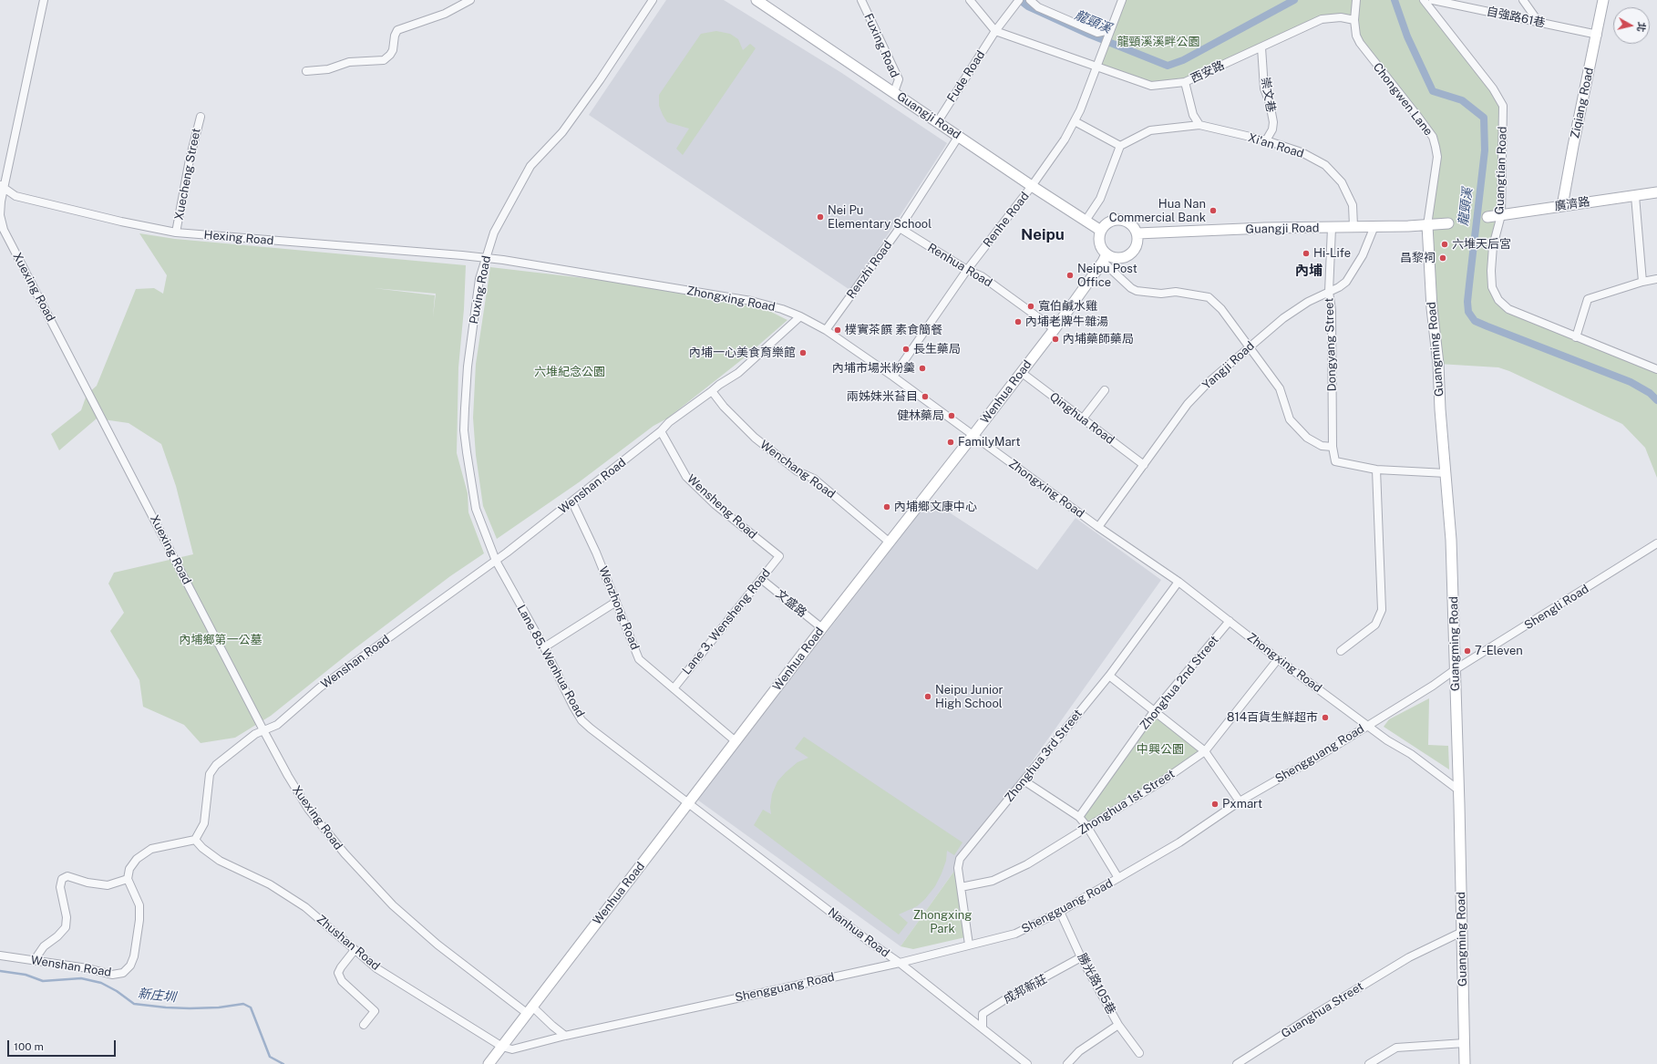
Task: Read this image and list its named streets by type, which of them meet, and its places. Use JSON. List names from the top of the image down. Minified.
{"streets":{"main road":["Ziqiang Road","Guangji Road","廣濟路","Guangming Road","Wenhua Road"],"street":["自強路61巷","Fuxing Road","西安路","Fude Road","崇文巷","Chongwen Lane","Xi'an Road","Guangtian Road","Xuecheng Street","Renhe Road","Hexing Road","Renhua Road","Renzhi Road","Xuexing Road","Puxing Road","Zhongxing Road","Dongyang Street","Yangji Road","Qinghua Road","Wenchang Road","Wenshan Road","Wensheng Road","文盛路","Shengli Road","Wenzhong Road","Lane 3, Wensheng Road","Lane 85, Wenhua Road","Zhonghua 2nd Street","Shengguang Road","Zhonghua 3rd Street","Zhonghua 1st Street","Nanhua Road","Zhushan Road","勝光路105巷","成邦新莊","Guanghua Street"]},"crossings":[["自強路61巷","Ziqiang Road"],["Fuxing Road","Guangji Road"],["西安路","Fude Road"],["西安路","崇文巷"],["西安路","Chongwen Lane"],["西安路","Renhe Road"],["Fude Road","Guangji Road"],["崇文巷","Xi'an Road"],["Chongwen Lane","Guangji Road"],["Chongwen Lane","Guangming Road"],["Ziqiang Road","廣濟路"],["Guangji Road","Xi'an Road"],["Guangji Road","Renhe Road"],["Guangji Road","Renzhi Road"],["Guangji Road","Dongyang Street"],["Guangji Road","Guangming Road"],["Guangji Road","Yangji Road"],["Guangji Road","Wenhua Road"],["Guangtian Road","廣濟路"],["Xuecheng Street","Hexing Road"],["Renhe Road","Renhua Road"],["Renhe Road","Zhongxing Road"],["Hexing Road","Xuexing Road"],["Hexing Road","Puxing Road"],["Hexing Road","Zhongxing Road"],["Renhua Road","Renzhi Road"],["Renhua Road","Wenhua Road"],["Renzhi Road","Zhongxing Road"],["Xuexing Road","Wenhua Road"],["Xuexing Road","Wenshan Road"],["Puxing Road","Zhongxing Road"],["Puxing Road","Wenshan Road"],["Puxing Road","Lane 85, Wenhua Road"],["Zhongxing Road","Guangming Road"],["Zhongxing Road","Yangji Road"],["Zhongxing Road","Wenhua Road"],["Zhongxing Road","Wenshan Road"],["Zhongxing Road","Zhonghua 2nd Street"],["Zhongxing Road","Shengguang Road"],["Zhongxing Road","Zhonghua 3rd Street"],["Zhongxing Road","Zhonghua 1st Street"],["Dongyang Street","Yangji Road"],["Guangming Road","Shengli Road"],["Guangming Road","Shengguang Road"],["Guangming Road","Guanghua Street"],["Yangji Road","Qinghua Road"],["Wenhua Road","Qinghua Road"],["Wenhua Road","Wenchang Road"],["Wenhua Road","文盛路"],["Wenhua Road","Wenzhong Road"],["Wenhua Road","Lane 85, Wenhua Road"],["Wenhua Road","Shengguang Road"],["Wenhua Road","Nanhua Road"],["Wenhua Road","Zhushan Road"],["Wenchang Road","Wenshan Road"],["Wenshan Road","Wensheng Road"],["Wenshan Road","Wenzhong Road"],["Wenshan Road","Lane 85, Wenhua Road"],["Wenshan Road","Zhushan Road"],["Wensheng Road","Lane 3, Wensheng Road"],["文盛路","Lane 3, Wensheng Road"],["Shengli Road","Shengguang Road"],["Wenzhong Road","Lane 3, Wensheng Road"],["Lane 85, Wenhua Road","Nanhua Road"],["Shengguang Road","Zhonghua 3rd Street"],["Shengguang Road","Nanhua Road"],["Shengguang Road","Zhushan Road"],["Shengguang Road","勝光路105巷"],["Zhonghua 3rd Street","Zhonghua 1st Street"],["Nanhua Road","成邦新莊"],["勝光路105巷","成邦新莊"]],"districts":["Neipu","內埔"],"water":["龍頸溪","新庄圳"],"parks":["龍頸溪溪畔公園","六堆紀念公園","內埔鄉第一公墓","中興公園","Zhongxing Park"],"places":["Hua Nan Commercial Bank","Nei Pu Elementary School","六堆天后宮","Hi-Life","昌黎祠","Neipu Post Office","寬伯鹹水雞","內埔老牌牛雜湯","樸實茶饌 素食簡餐","內埔藥師藥局","長生藥局","內埔一心美食育樂館","內埔市場米粉羹","兩姊妹米苔目","健林藥局","FamilyMart","內埔鄉文康中心","7-Eleven","Neipu Junior High School","814百貨生鮮超市","Pxmart"],"scale_bar":"100 m","north":"right"}
